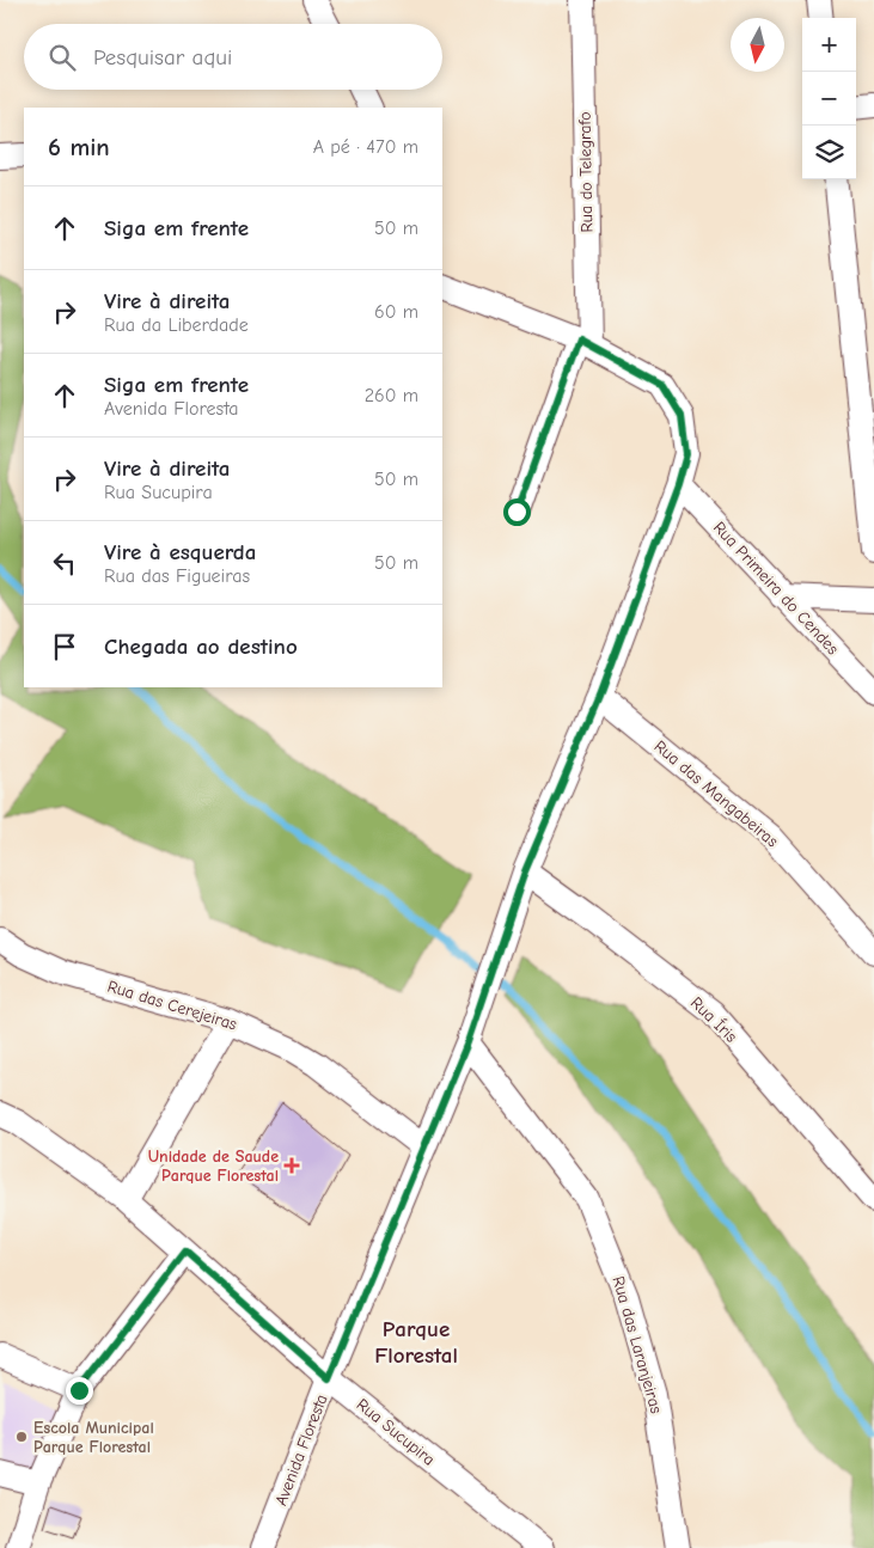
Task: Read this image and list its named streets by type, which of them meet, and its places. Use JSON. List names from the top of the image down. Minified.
{"streets":{"street":["Rua do Telegrafo","Rua Primeira do Cendes","Rua das Mangabeiras","Rua das Cerejeiras","Rua Íris","Rua das Laranjeiras","Rua Sucupira","Avenida Floresta"]},"crossings":[["Rua do Telegrafo","Avenida Floresta"],["Rua Primeira do Cendes","Avenida Floresta"],["Rua das Mangabeiras","Avenida Floresta"],["Rua das Cerejeiras","Avenida Floresta"],["Rua Íris","Avenida Floresta"],["Rua das Laranjeiras","Avenida Floresta"],["Rua Sucupira","Avenida Floresta"]],"districts":["Parque Florestal"],"places":{"health":["Unidade de Saude Parque Florestal"],"other":["Escola Municipal Parque Florestal"]},"north":"bottom","page":{"map_buttons":["+","−"],"search":"Pesquisar aqui","heading":["6 min","A pé · 470 m"],"list":[["Siga em frente","50 m"],["Vire à direita","Rua da Liberdade","60 m"],["Siga em frente","Avenida Floresta","260 m"],["Vire à direita","Rua Sucupira","50 m"],["Vire à esquerda","Rua das Figueiras","50 m"],"Chegada ao destino"]}}
